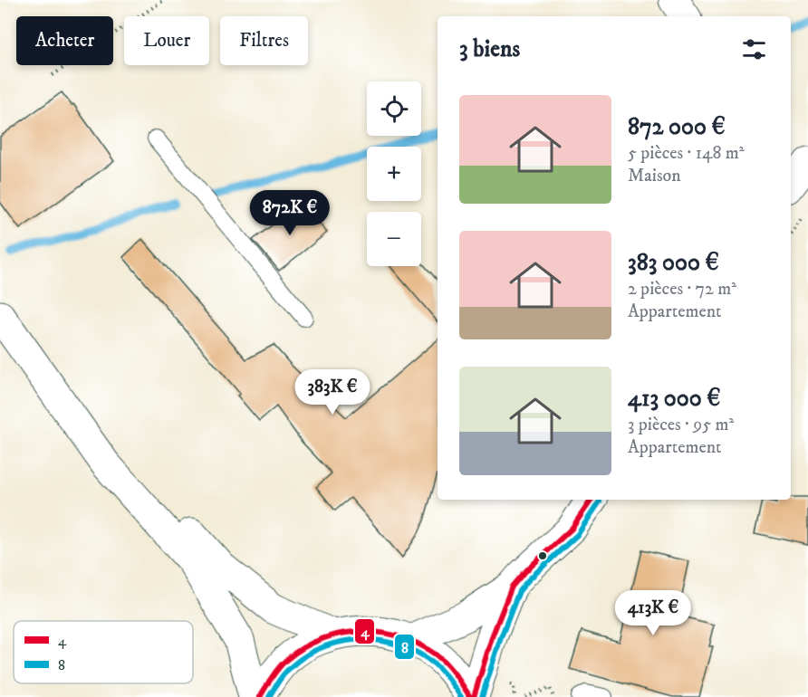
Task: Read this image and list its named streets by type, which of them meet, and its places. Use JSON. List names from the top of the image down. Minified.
{"lines":["transit line 4","transit line 8"],"legend":["4","8"],"page":{"chip":["Acheter","Louer","Filtres"],"heading":"3 biens","map_buttons":["+","−"],"list":[{"name":"872 000 €","note":"5 pièces · 148 m² · Maison"},{"name":"383 000 €","note":"2 pièces · 72 m² · Appartement"},{"name":"413 000 €","note":"3 pièces · 95 m² · Appartement"}],"price":["872K €","383K €","413K €"]}}
